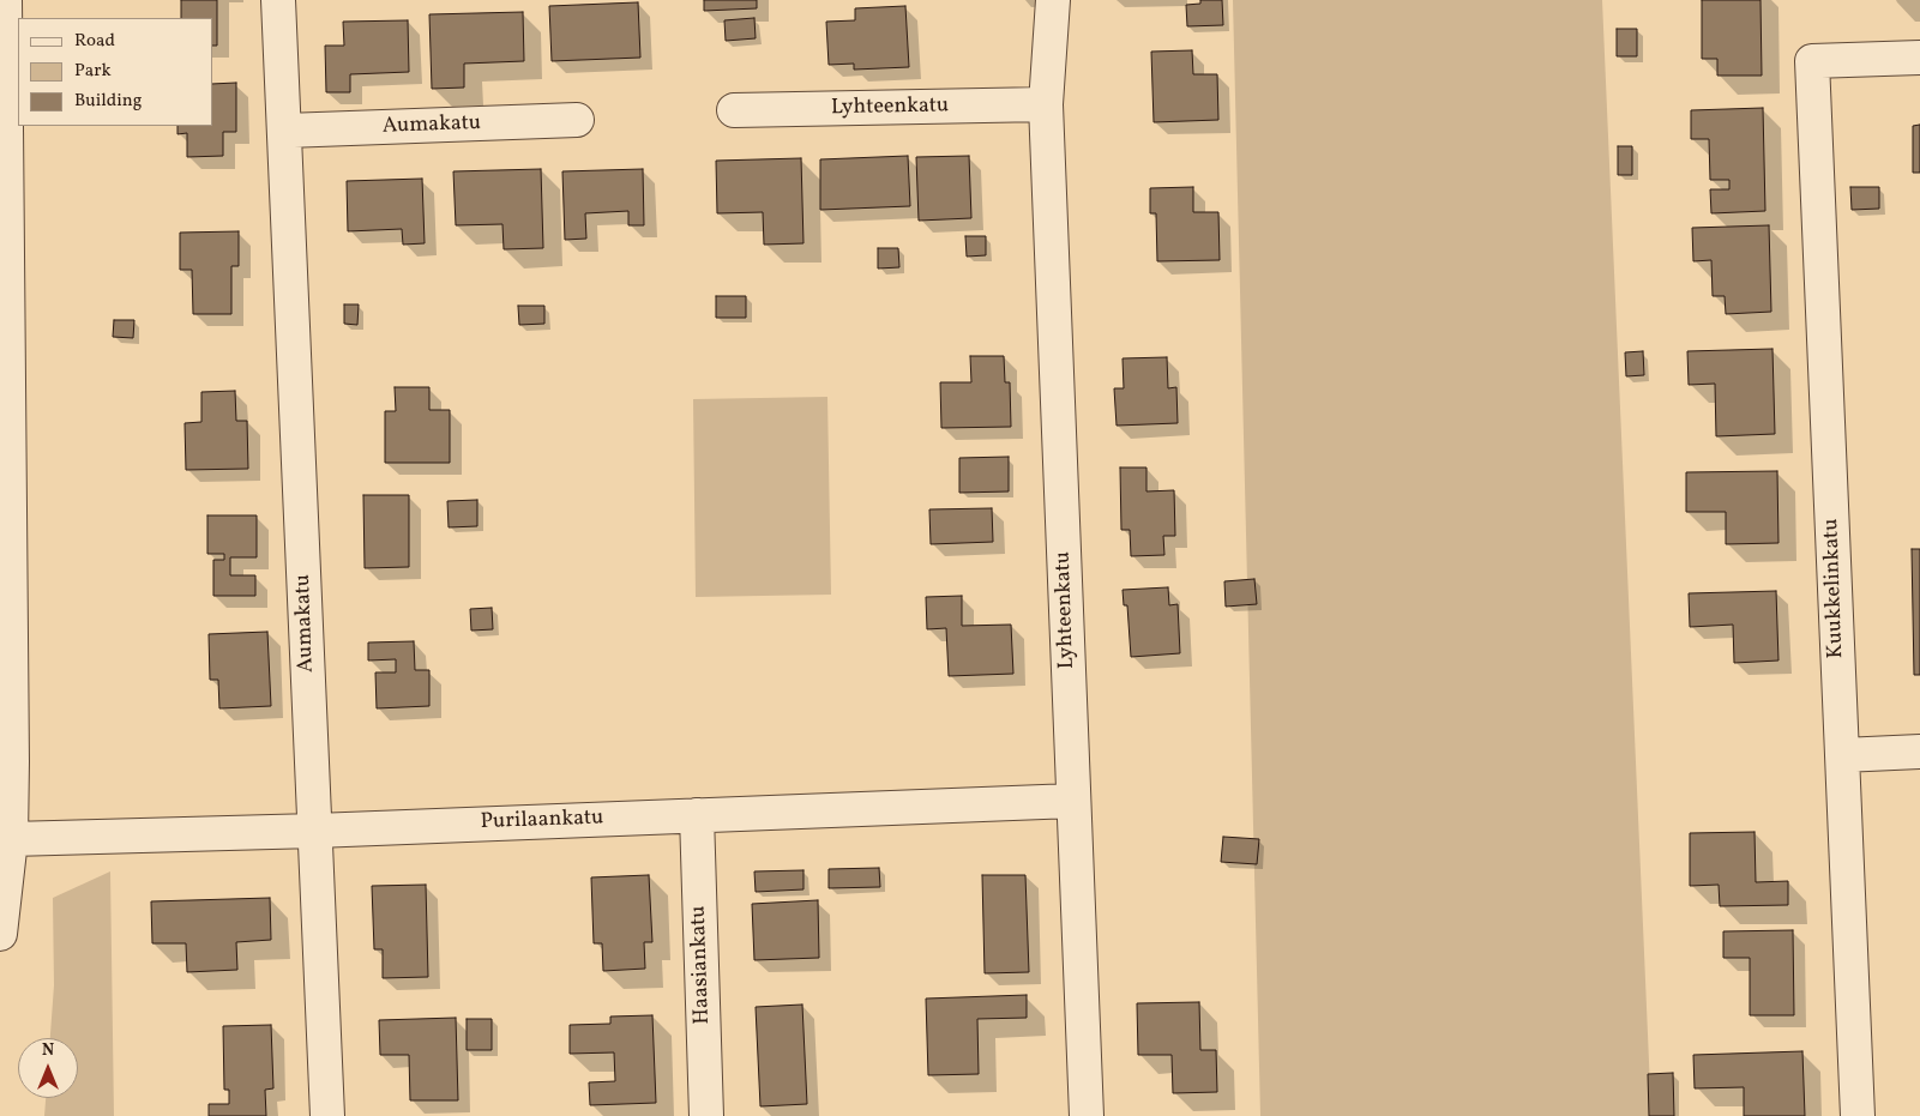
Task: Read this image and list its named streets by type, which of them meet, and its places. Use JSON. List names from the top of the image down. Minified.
{"streets":{"street":["Lyhteenkatu","Aumakatu","Kuukkelinkatu","Purilaankatu","Haasiankatu"]},"crossings":[["Lyhteenkatu","Purilaankatu"],["Aumakatu","Purilaankatu"],["Purilaankatu","Haasiankatu"]],"legend":["Road","Park","Building"],"north":"top"}
